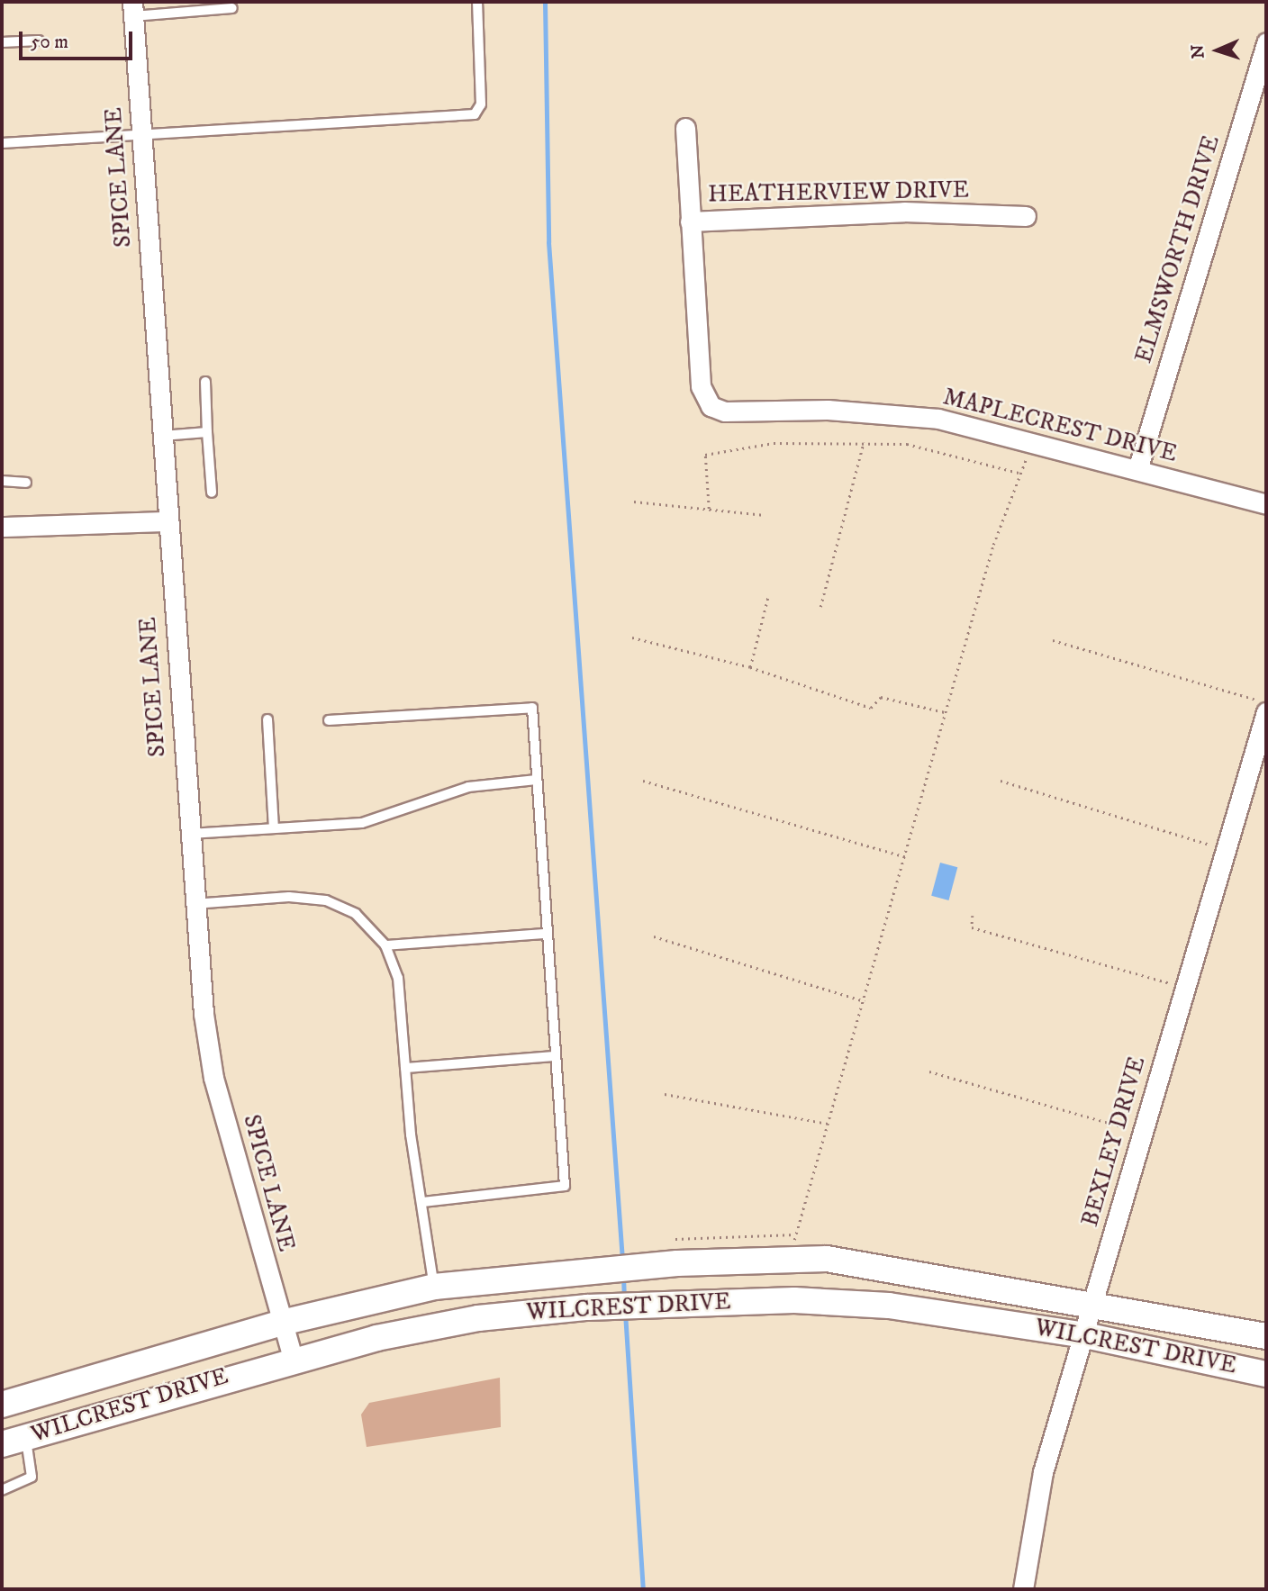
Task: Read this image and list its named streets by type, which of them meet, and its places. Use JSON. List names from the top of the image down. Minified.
{"streets":{"main road":["WILCREST DRIVE"],"street":["SPICE LANE","HEATHERVIEW DRIVE","ELMSWORTH DRIVE","MAPLECREST DRIVE","BEXLEY DRIVE"]},"crossings":[["SPICE LANE","WILCREST DRIVE"],["HEATHERVIEW DRIVE","MAPLECREST DRIVE"],["ELMSWORTH DRIVE","MAPLECREST DRIVE"],["BEXLEY DRIVE","WILCREST DRIVE"]],"scale_bar":"50 m","north":"left"}
